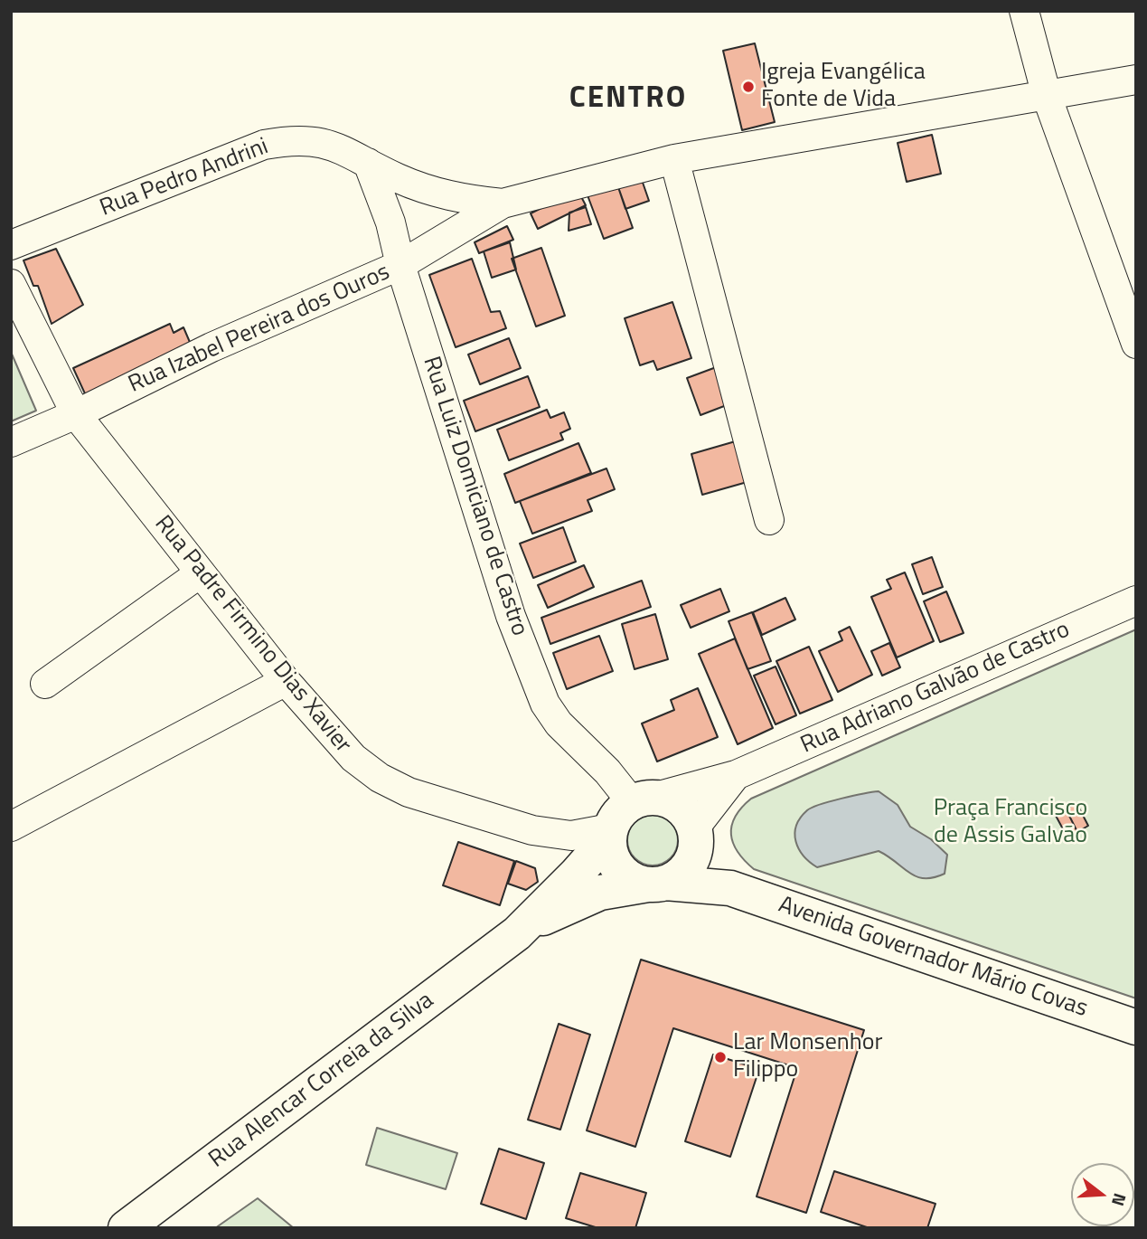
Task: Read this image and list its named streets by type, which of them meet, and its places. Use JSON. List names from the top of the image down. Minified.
{"streets":{"main road":["Avenida Governador Mário Covas","Rua Alencar Correia da Silva"],"street":["Rua Pedro Andrini","Rua Izabel Pereira dos Ouros","Rua Luiz Domiciano de Castro","Rua Padre Firmino Dias Xavier","Rua Adriano Galvão de Castro"]},"crossings":[["Rua Pedro Andrini","Rua Izabel Pereira dos Ouros"],["Rua Pedro Andrini","Rua Luiz Domiciano de Castro"],["Rua Izabel Pereira dos Ouros","Rua Luiz Domiciano de Castro"],["Rua Izabel Pereira dos Ouros","Rua Padre Firmino Dias Xavier"],["Rua Luiz Domiciano de Castro","Rua Padre Firmino Dias Xavier"],["Rua Luiz Domiciano de Castro","Rua Adriano Galvão de Castro"],["Rua Luiz Domiciano de Castro","Avenida Governador Mário Covas"],["Rua Luiz Domiciano de Castro","Rua Alencar Correia da Silva"],["Rua Padre Firmino Dias Xavier","Rua Adriano Galvão de Castro"],["Rua Padre Firmino Dias Xavier","Avenida Governador Mário Covas"],["Rua Padre Firmino Dias Xavier","Rua Alencar Correia da Silva"],["Rua Adriano Galvão de Castro","Avenida Governador Mário Covas"],["Rua Adriano Galvão de Castro","Rua Alencar Correia da Silva"],["Avenida Governador Mário Covas","Rua Alencar Correia da Silva"]],"districts":["CENTRO"],"parks":["Praça Francisco de Assis Galvão"],"places":["Igreja Evangélica Fonte de Vida","Lar Monsenhor Filippo"],"north":"right"}
